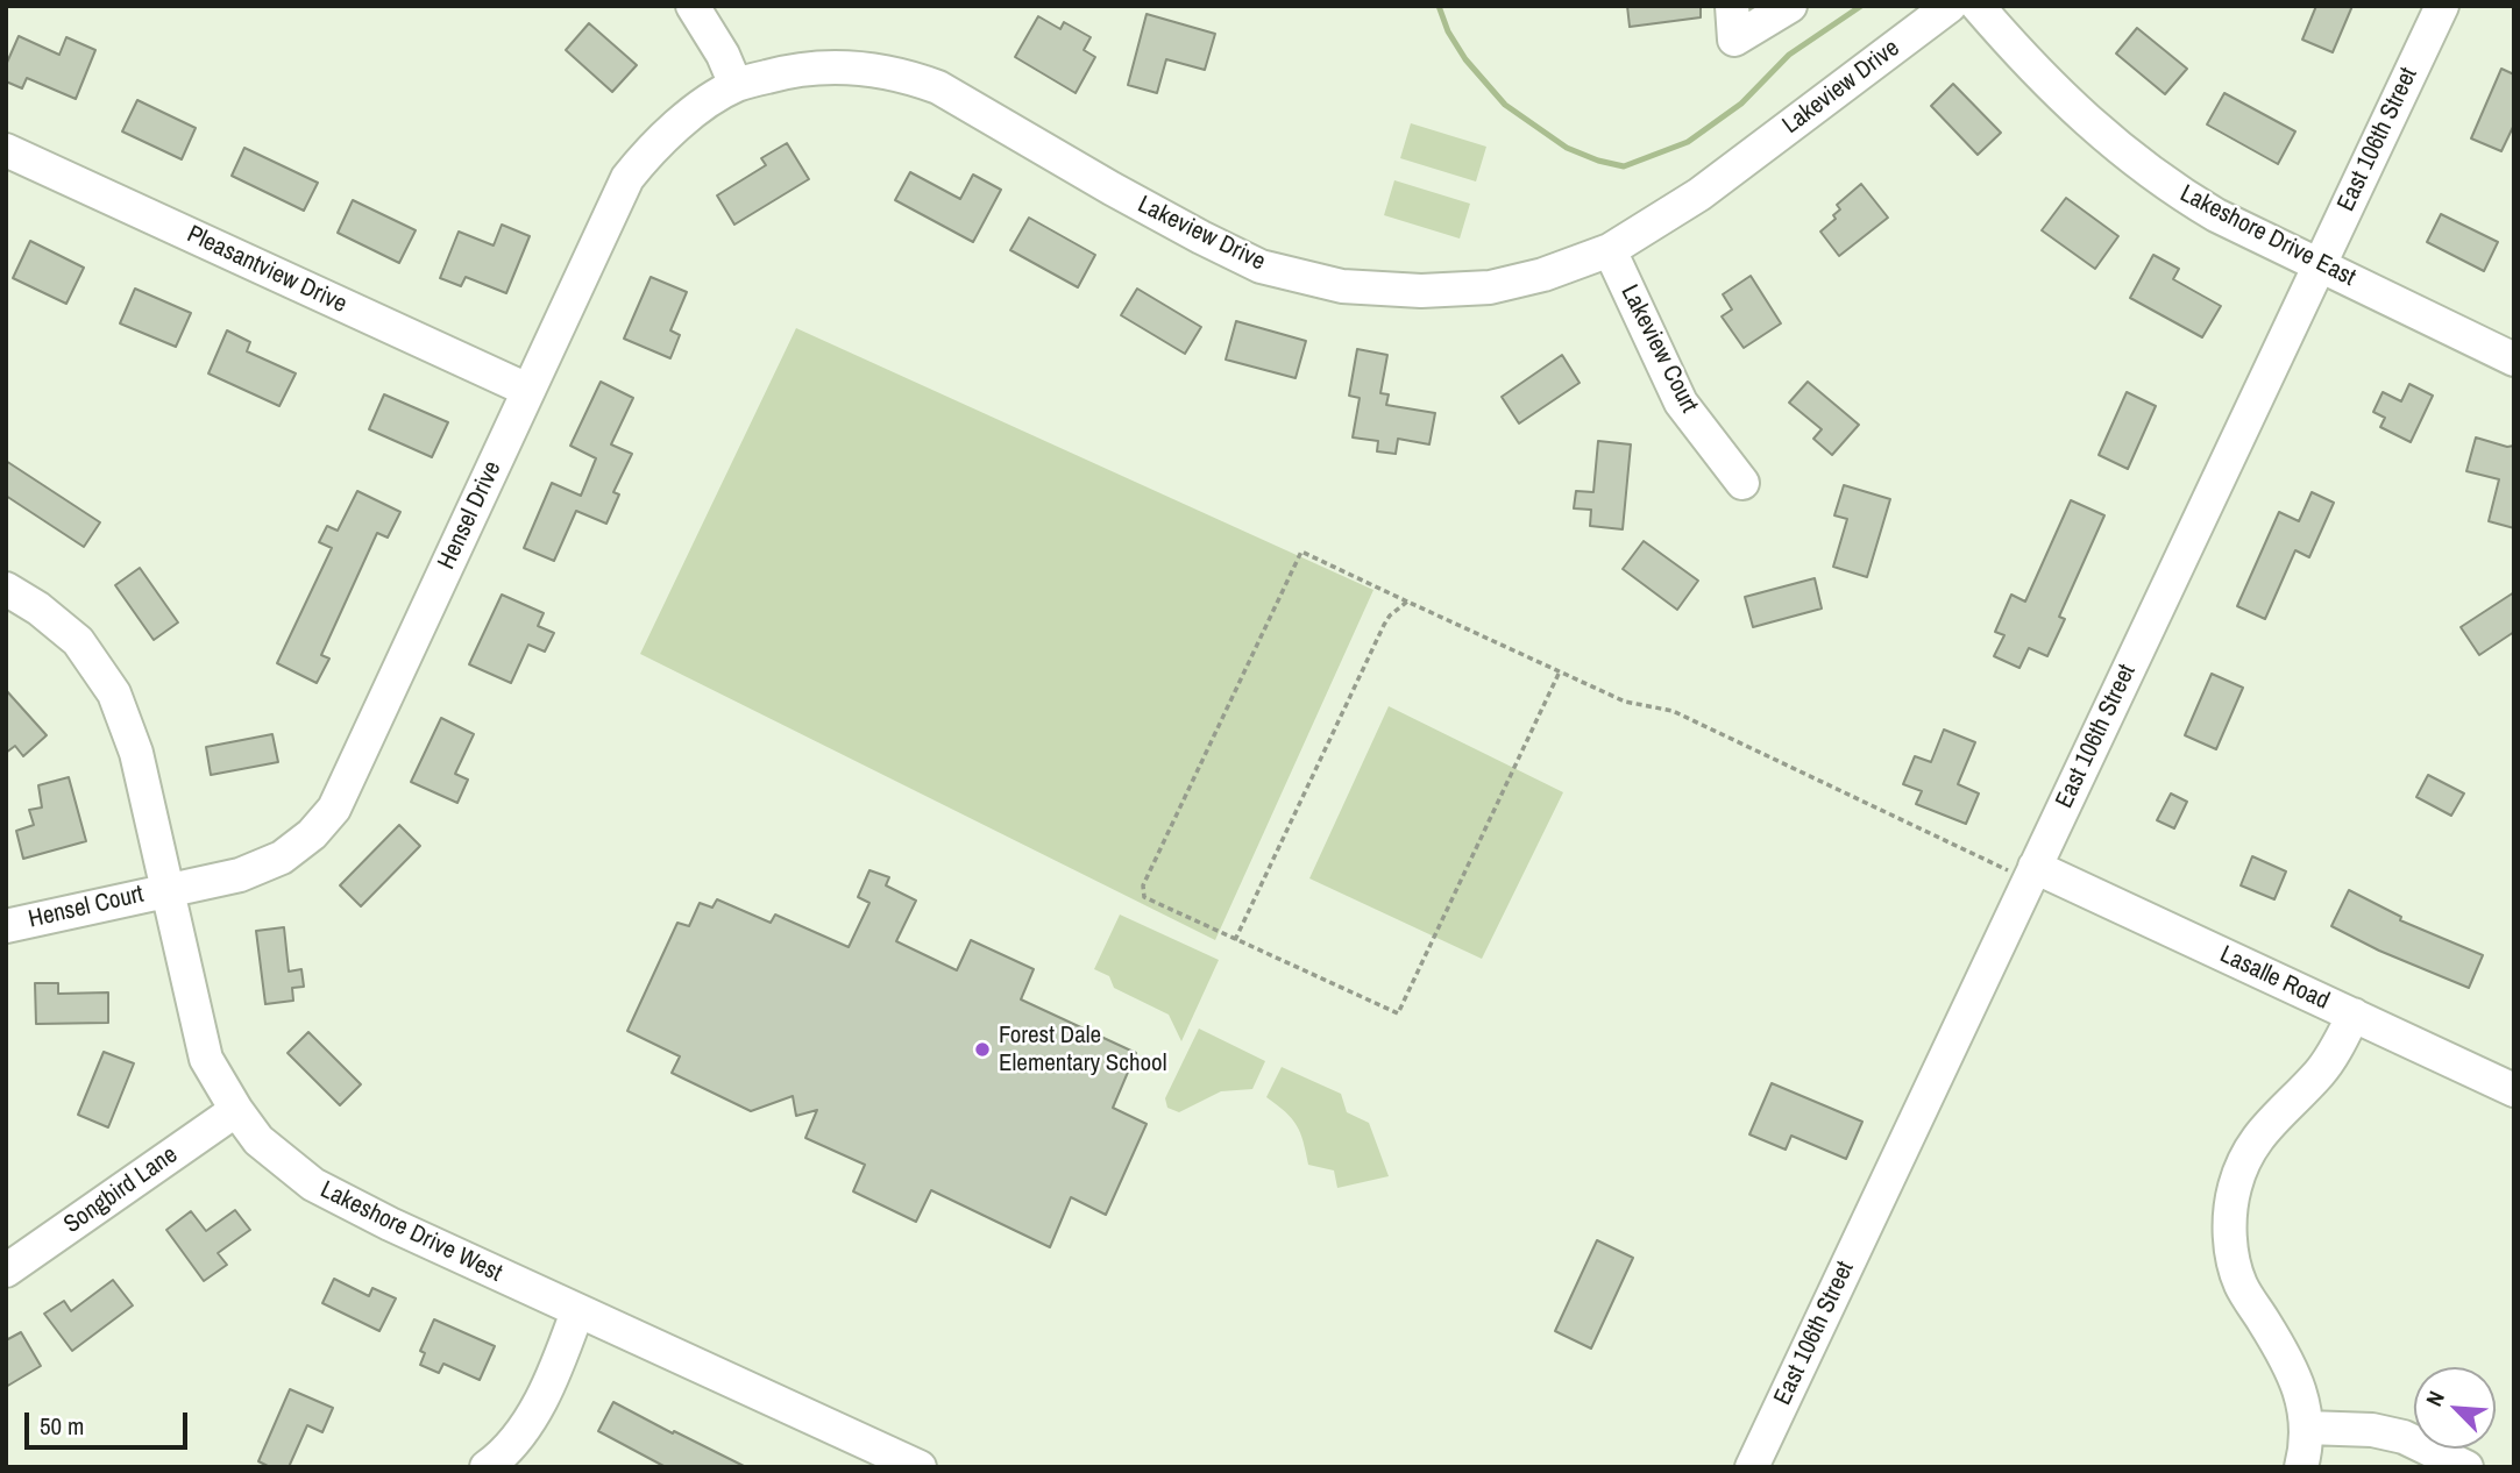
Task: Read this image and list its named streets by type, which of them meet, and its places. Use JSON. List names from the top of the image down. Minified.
{"streets":{"street":["Lakeview Drive","East 106th Street","Lakeshore Drive East","Pleasantview Drive","Lakeview Court","Hensel Drive","Hensel Court","Lasalle Road","Songbird Lane","Lakeshore Drive West"]},"crossings":[["Lakeview Drive","Lakeview Court"],["Lakeview Drive","Hensel Drive"],["East 106th Street","Lakeshore Drive East"],["East 106th Street","Lasalle Road"],["Pleasantview Drive","Hensel Drive"],["Hensel Drive","Hensel Court"],["Hensel Drive","Lakeshore Drive West"],["Hensel Court","Lakeshore Drive West"],["Songbird Lane","Lakeshore Drive West"]],"places":["Forest Dale Elementary School"],"scale_bar":"50 m","north":"top left"}
